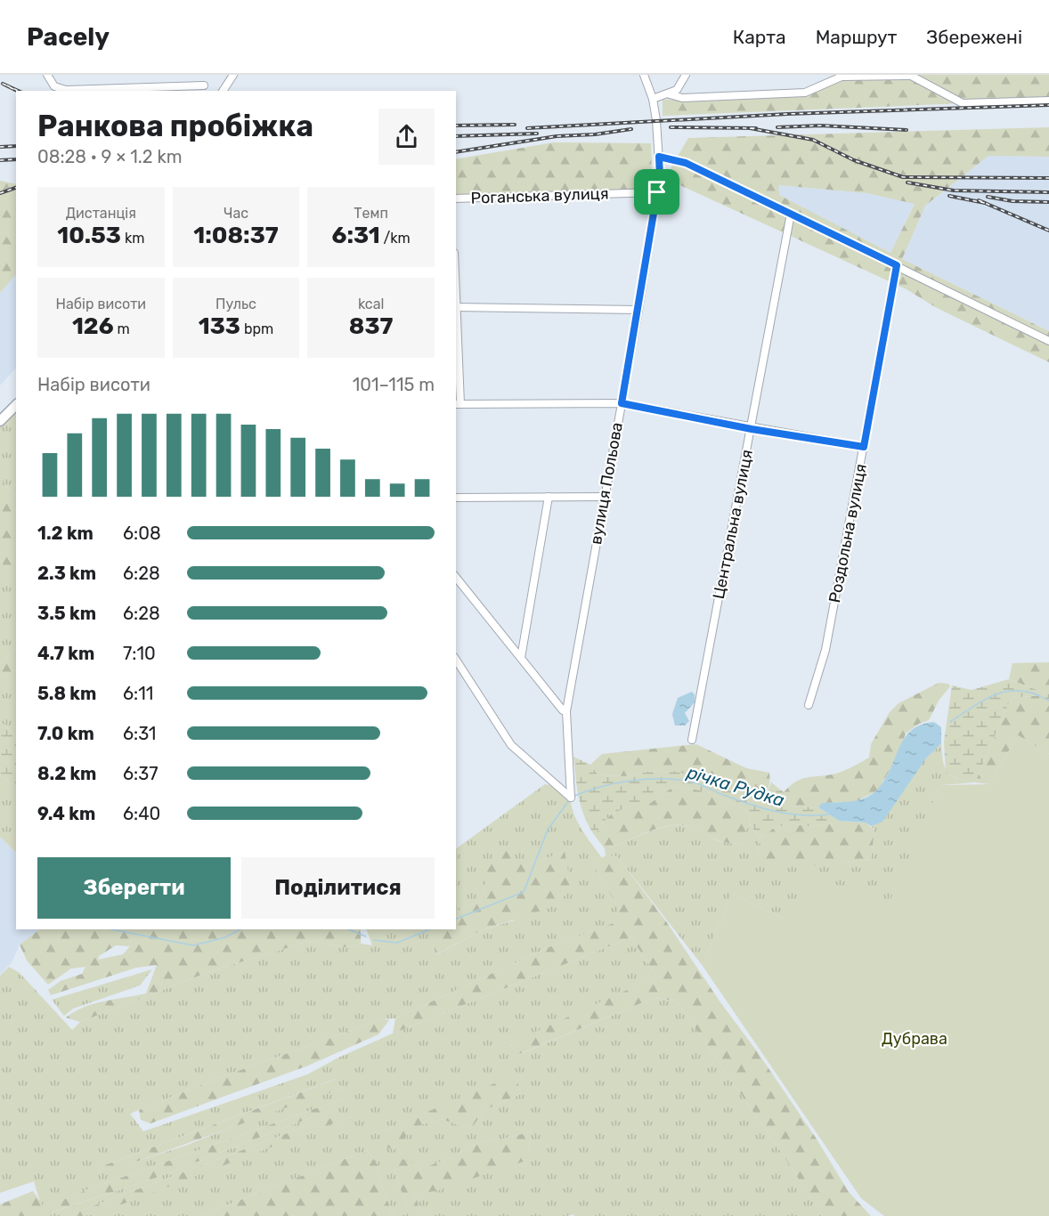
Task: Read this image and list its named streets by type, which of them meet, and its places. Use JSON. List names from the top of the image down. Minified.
{"streets":{"street":["Роганська вулиця","вулиця Польова","Центральна вулиця","Роздольна вулиця"]},"crossings":[["Роганська вулиця","вулиця Польова"]],"water":["річка Рудка"],"parks":["Дубрава"],"page":{"header":"Pacely","nav":["Карта","Маршрут","Збережені"],"heading":["Ранкова пробіжка","08:28 · 9 × 1.2 km"],"stats":[["Дистанція","10.53 km"],["Час","1:08:37"],["Темп","6:31 /km"],["Набір висоти","126 m"],["Пульс","133 bpm"],["kcal","837"]],"chart":["Набір висоти","101–115 m"],"list":[{"name":"1.2 km","note":"6:08"},{"name":"2.3 km","note":"6:28"},{"name":"3.5 km","note":"6:28"},{"name":"4.7 km","note":"7:10"},{"name":"5.8 km","note":"6:11"},{"name":"7.0 km","note":"6:31"},{"name":"8.2 km","note":"6:37"},{"name":"9.4 km","note":"6:40"}],"buttons":["Зберегти","Поділитися"]}}
